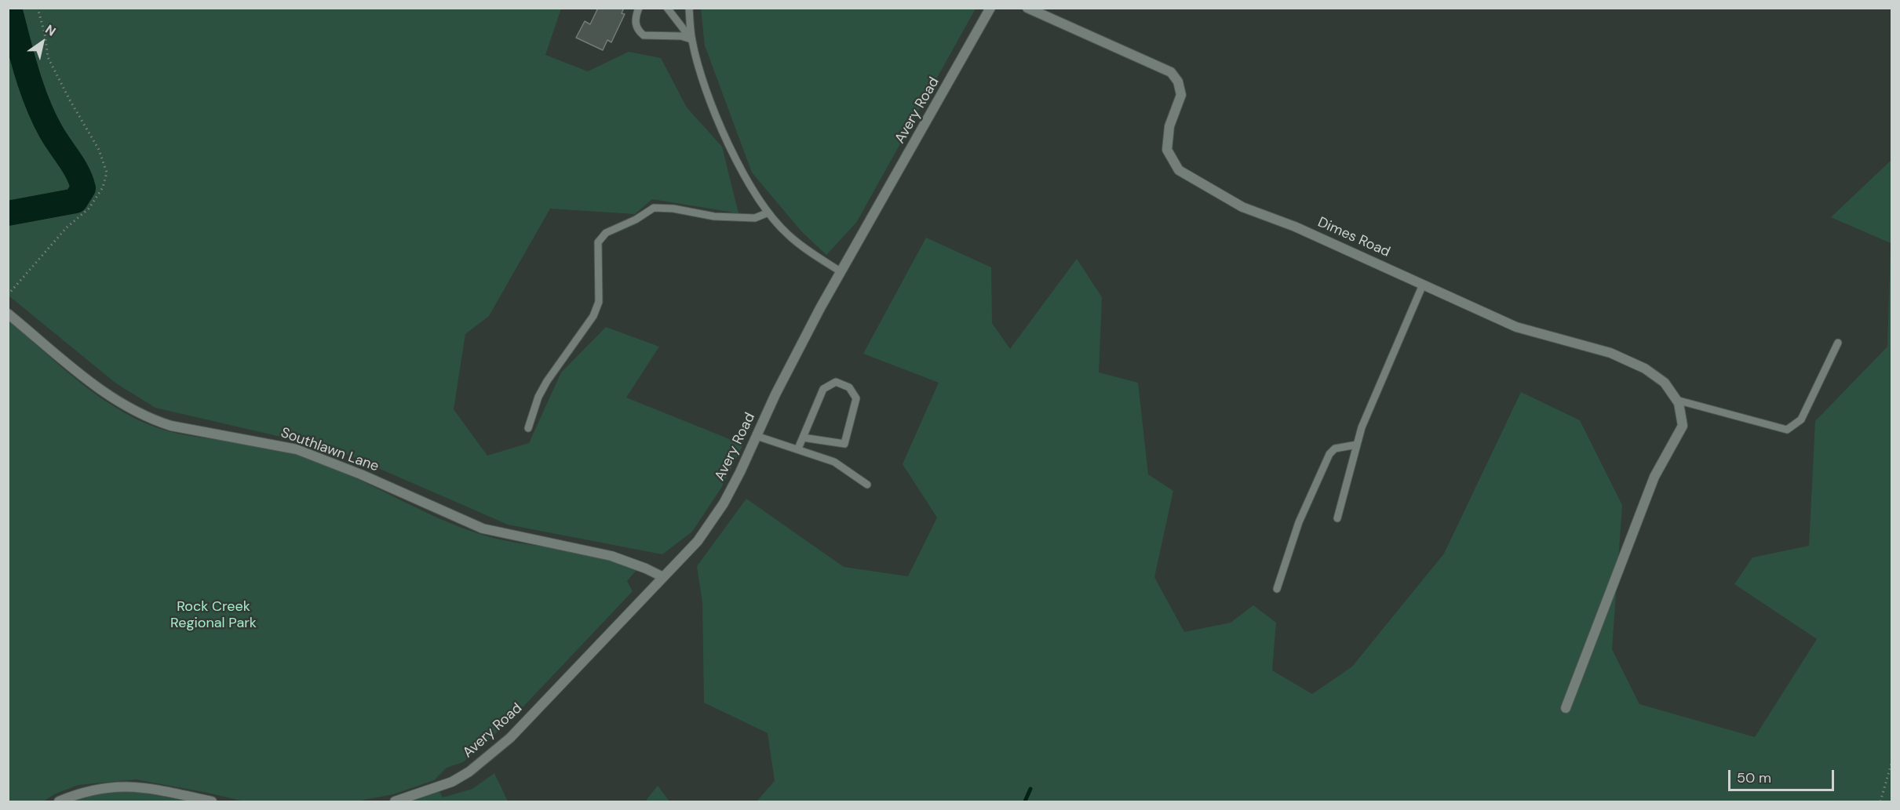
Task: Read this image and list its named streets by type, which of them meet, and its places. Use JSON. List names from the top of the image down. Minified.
{"streets":{"street":["Avery Road","Dimes Road","Southlawn Lane"]},"crossings":[["Avery Road","Southlawn Lane"]],"parks":["Rock Creek Regional Park"],"scale_bar":"50 m","north":"top right"}
